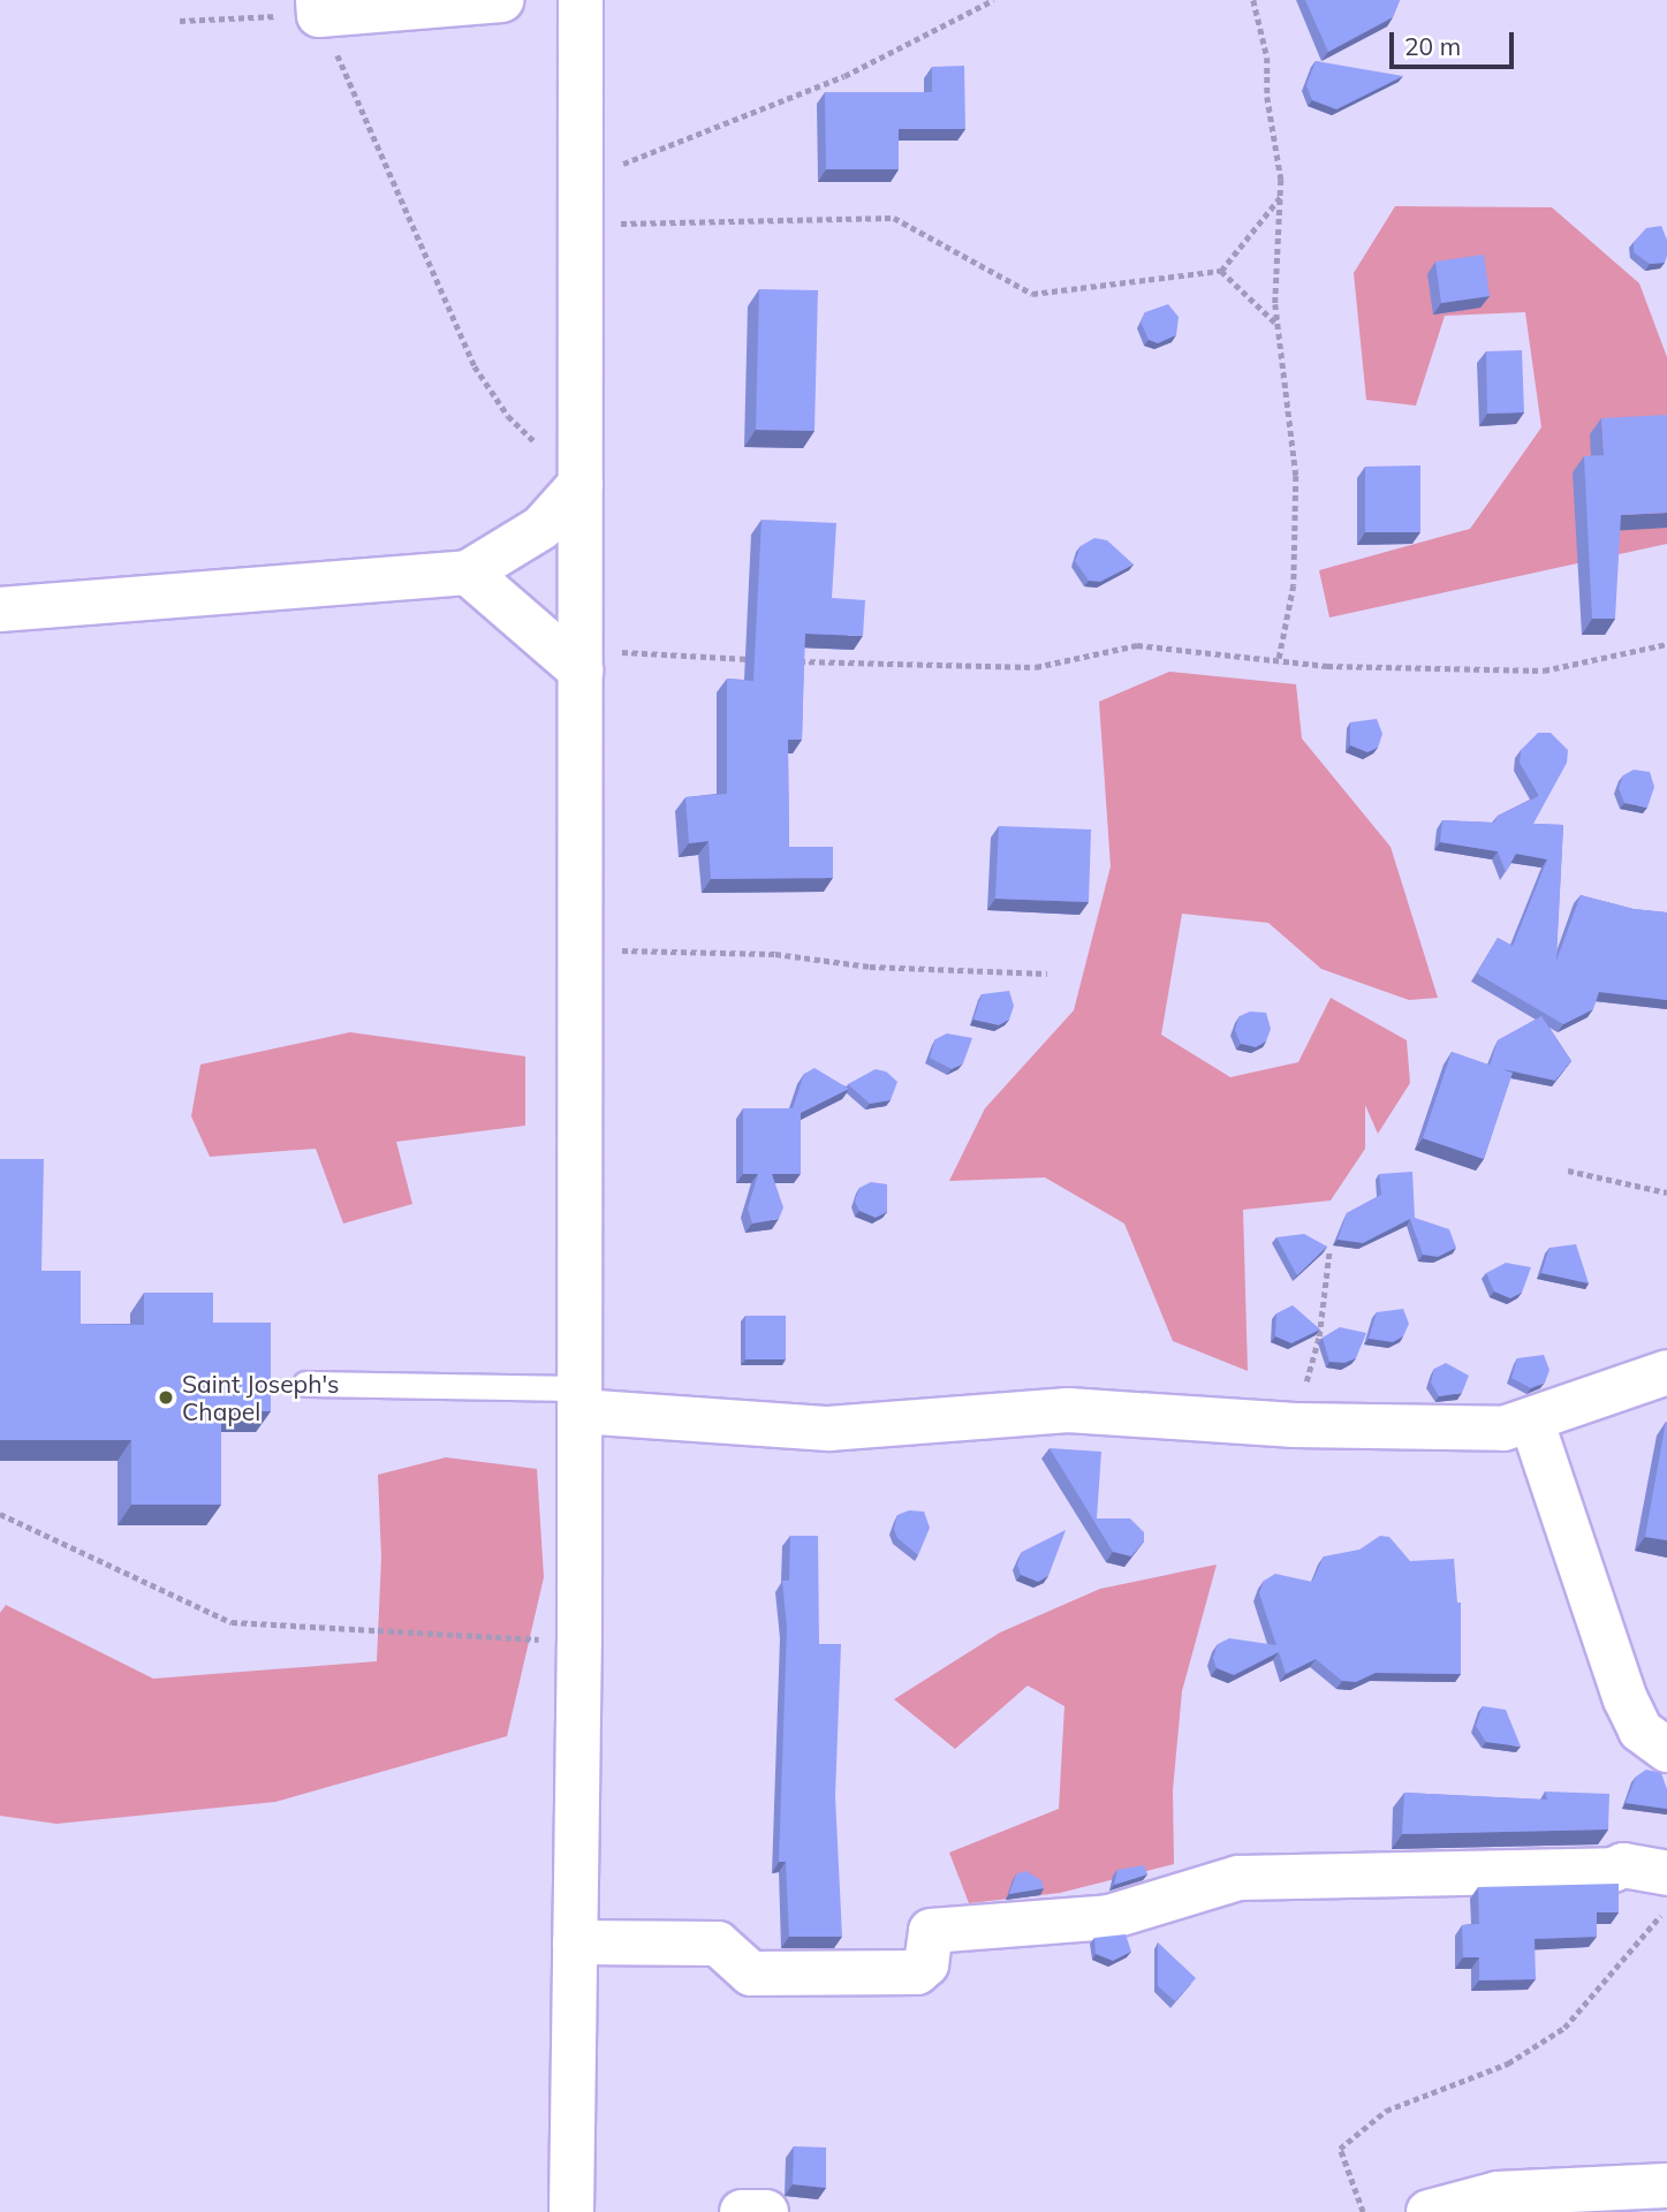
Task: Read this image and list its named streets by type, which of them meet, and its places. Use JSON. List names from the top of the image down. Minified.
{"places":["Saint Joseph's Chapel"],"scale_bar":"20 m"}
